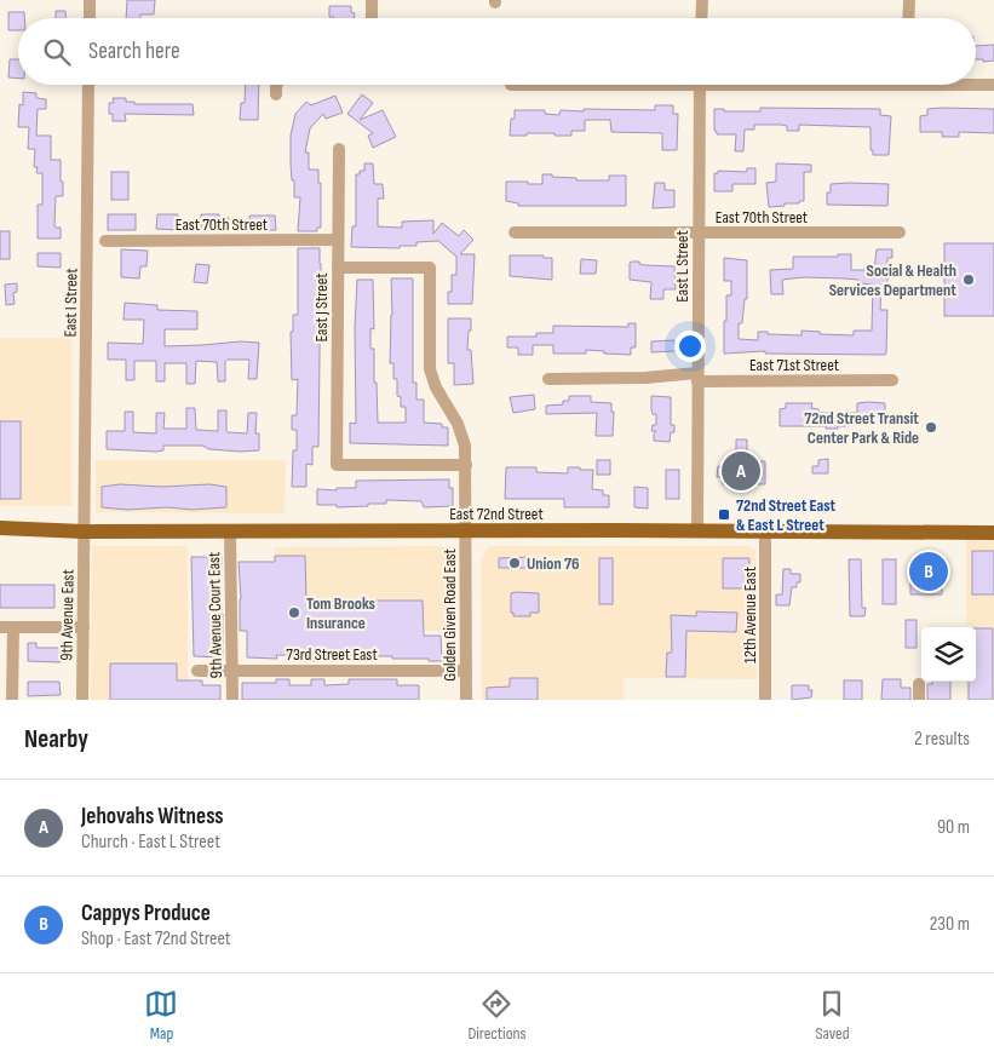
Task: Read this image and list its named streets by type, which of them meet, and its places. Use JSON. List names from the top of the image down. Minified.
{"streets":{"main road":["East 72nd Street"],"street":["East 70th Street","East L Street","East I Street","East J Street","East 71st Street","9th Avenue East","9th Avenue Court East","Golden Given Road East","12th Avenue East","73rd Street East"]},"crossings":[["East 70th Street","East L Street"],["East 70th Street","East J Street"],["East L Street","East 71st Street"],["East L Street","East 72nd Street"],["East I Street","East 72nd Street"],["East I Street","9th Avenue East"],["East J Street","Golden Given Road East"],["East 72nd Street","9th Avenue East"],["East 72nd Street","9th Avenue Court East"],["East 72nd Street","Golden Given Road East"],["East 72nd Street","12th Avenue East"],["9th Avenue Court East","73rd Street East"],["Golden Given Road East","73rd Street East"]],"places":{"other":["Social & Health Services Department","72nd Street Transit Center Park & Ride","Union 76","Tom Brooks Insurance"],"transit":["72nd Street East & East L Street"]},"page":{"search":"Search here","pins":["A","B"],"heading":["Nearby","2 results"],"list":[{"mark":"A","name":"Jehovahs Witness","note":"Church · East L Street","value":"90 m"},{"mark":"B","name":"Cappys Produce","note":"Shop · East 72nd Street","value":"230 m"}],"nav":["Map","Directions","Saved"]}}
